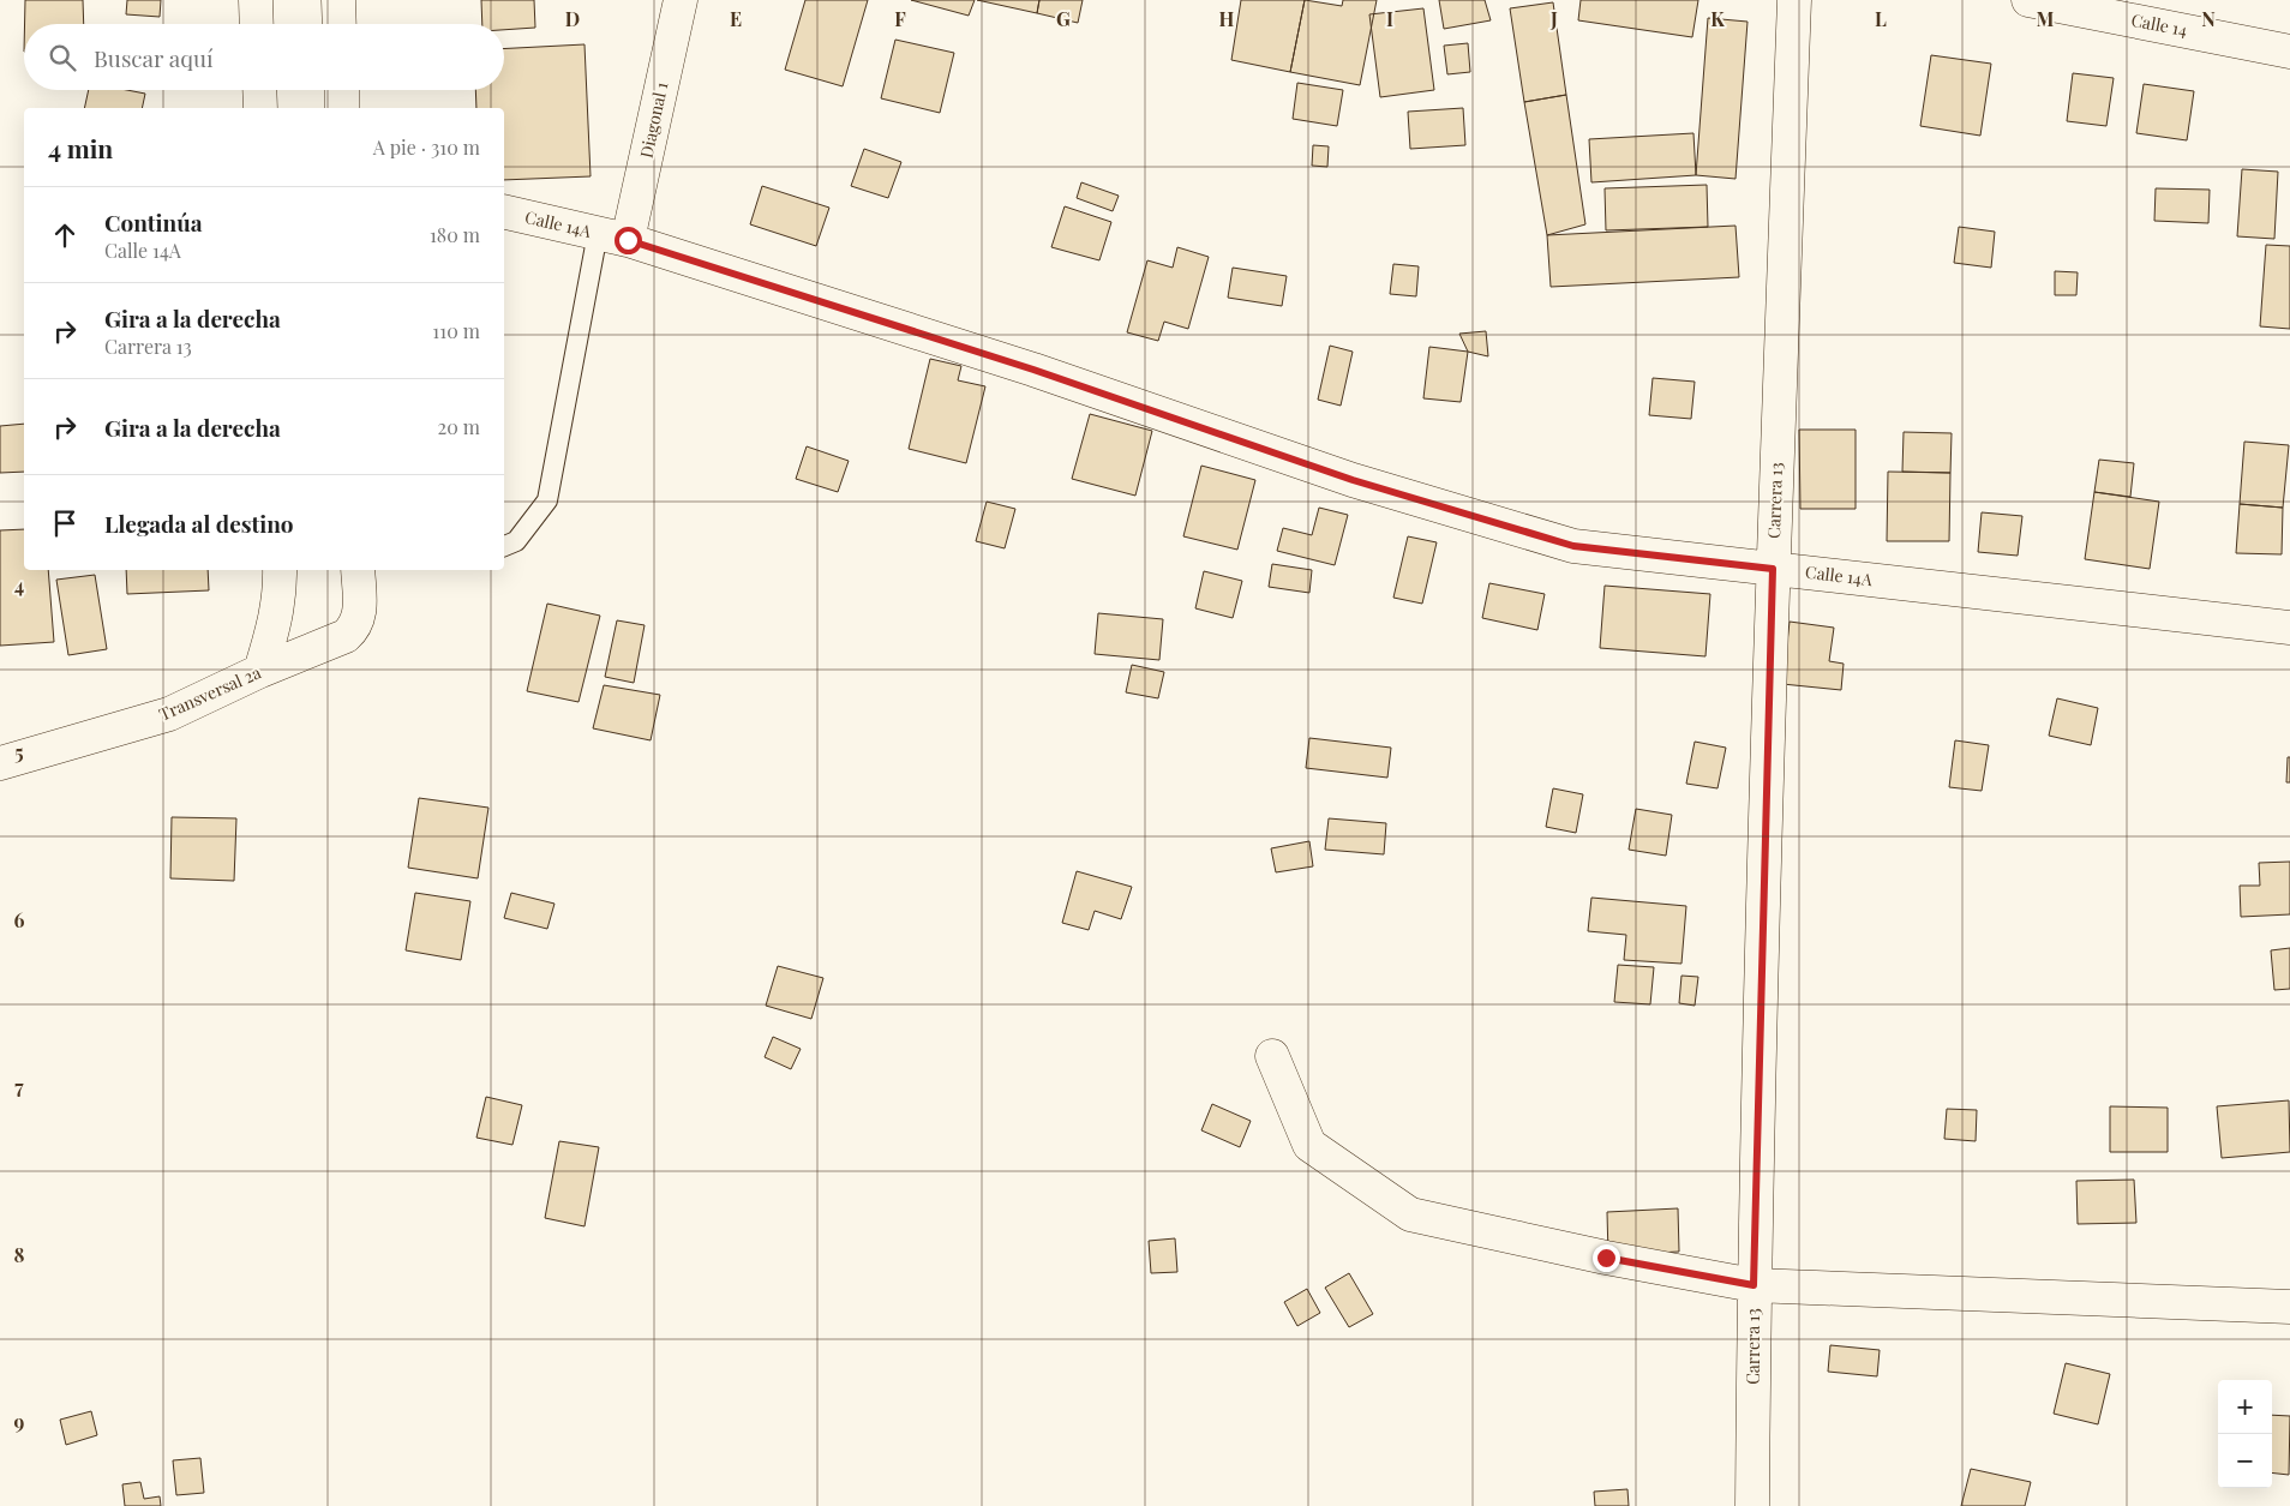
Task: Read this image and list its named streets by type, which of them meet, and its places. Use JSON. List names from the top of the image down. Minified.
{"streets":{"street":["Calle 14","Diagonal 1","Calle 14A","Carrera 13","Transversal 2a"]},"crossings":[["Diagonal 1","Calle 14A"],["Calle 14A","Carrera 13"]],"page":{"search":"Buscar aquí","heading":["4 min","A pie · 310 m"],"list":[["Continúa","Calle 14A","180 m"],["Gira a la derecha","Carrera 13","110 m"],["Gira a la derecha","20 m"],"Llegada al destino"],"map_buttons":["+","−"]},"grid":{"columns":["D","E","F","G","H","I","J","K","L","M","N"],"rows":["4","5","6","7","8","9"]}}
